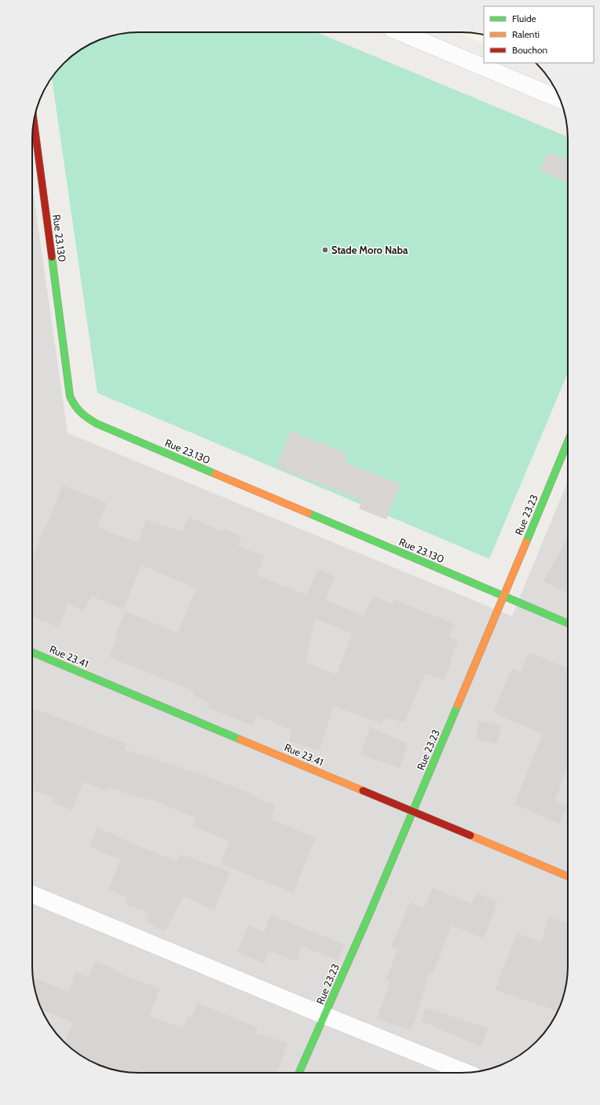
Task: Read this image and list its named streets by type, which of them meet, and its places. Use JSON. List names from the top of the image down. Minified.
{"streets":{"street":["Rue 23.130","Rue 23.23","Rue 23.41"]},"crossings":[["Rue 23.130","Rue 23.23"],["Rue 23.23","Rue 23.41"]],"places":["Stade Moro Naba"],"legend":["Fluide","Ralenti","Bouchon"]}
